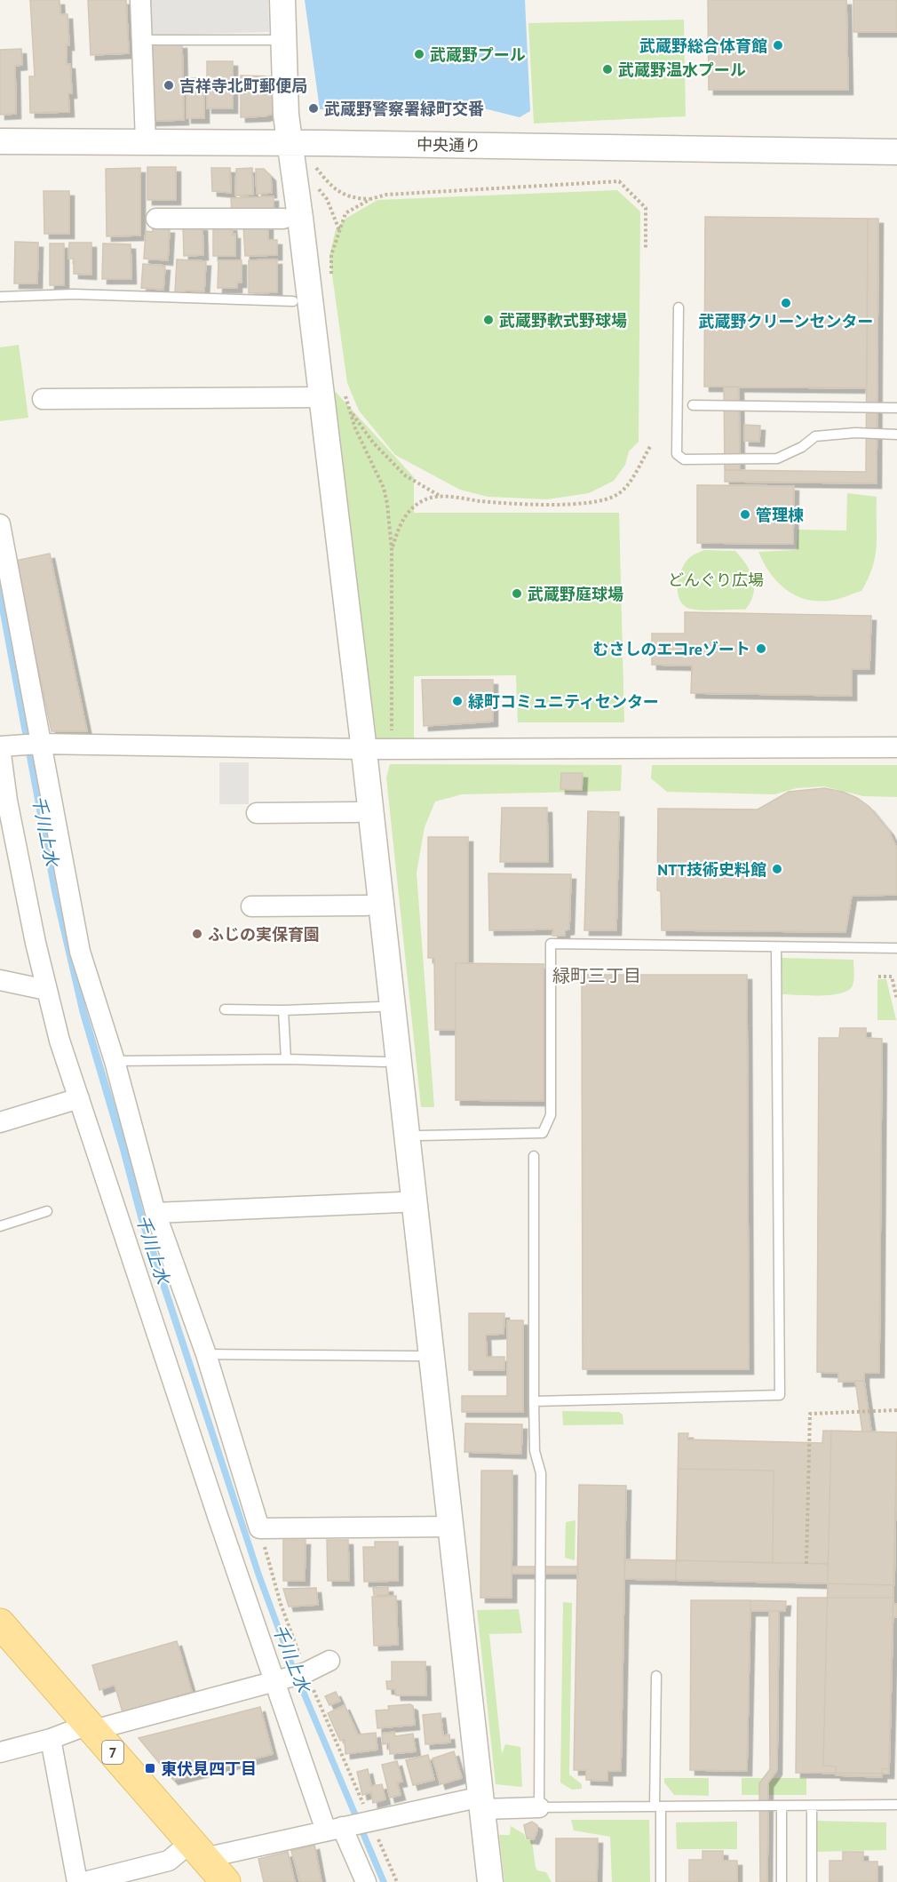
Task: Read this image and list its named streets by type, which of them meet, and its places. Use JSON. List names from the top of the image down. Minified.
{"streets":{"main road":["7"],"street":["中央通り"]},"districts":["緑町三丁目"],"water":["千川上水"],"parks":["どんぐり広場"],"places":{"other":["武蔵野総合体育館","武蔵野プール","武蔵野温水プール","吉祥寺北町郵便局","武蔵野警察署緑町交番","武蔵野クリーンセンター","武蔵野軟式野球場","管理棟","武蔵野庭球場","むさしのエコreゾート","緑町コミュニティセンター","NTT技術史料館","ふじの実保育園"],"transit":["東伏見四丁目"]}}
